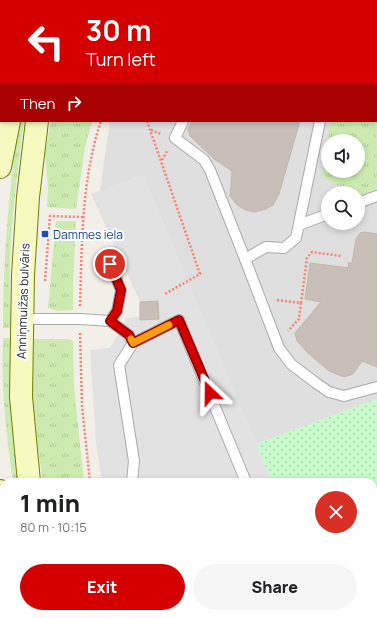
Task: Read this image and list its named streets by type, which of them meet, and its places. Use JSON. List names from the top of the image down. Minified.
{"streets":{"street":["Anniņmuižas bulvāris"]},"places":{"transit":["Dammes iela"]},"page":{"turn":["30 m","Turn left"],"then":"Then","heading":["1 min","80 m · 10:15"],"buttons":["Exit","Share"]}}
